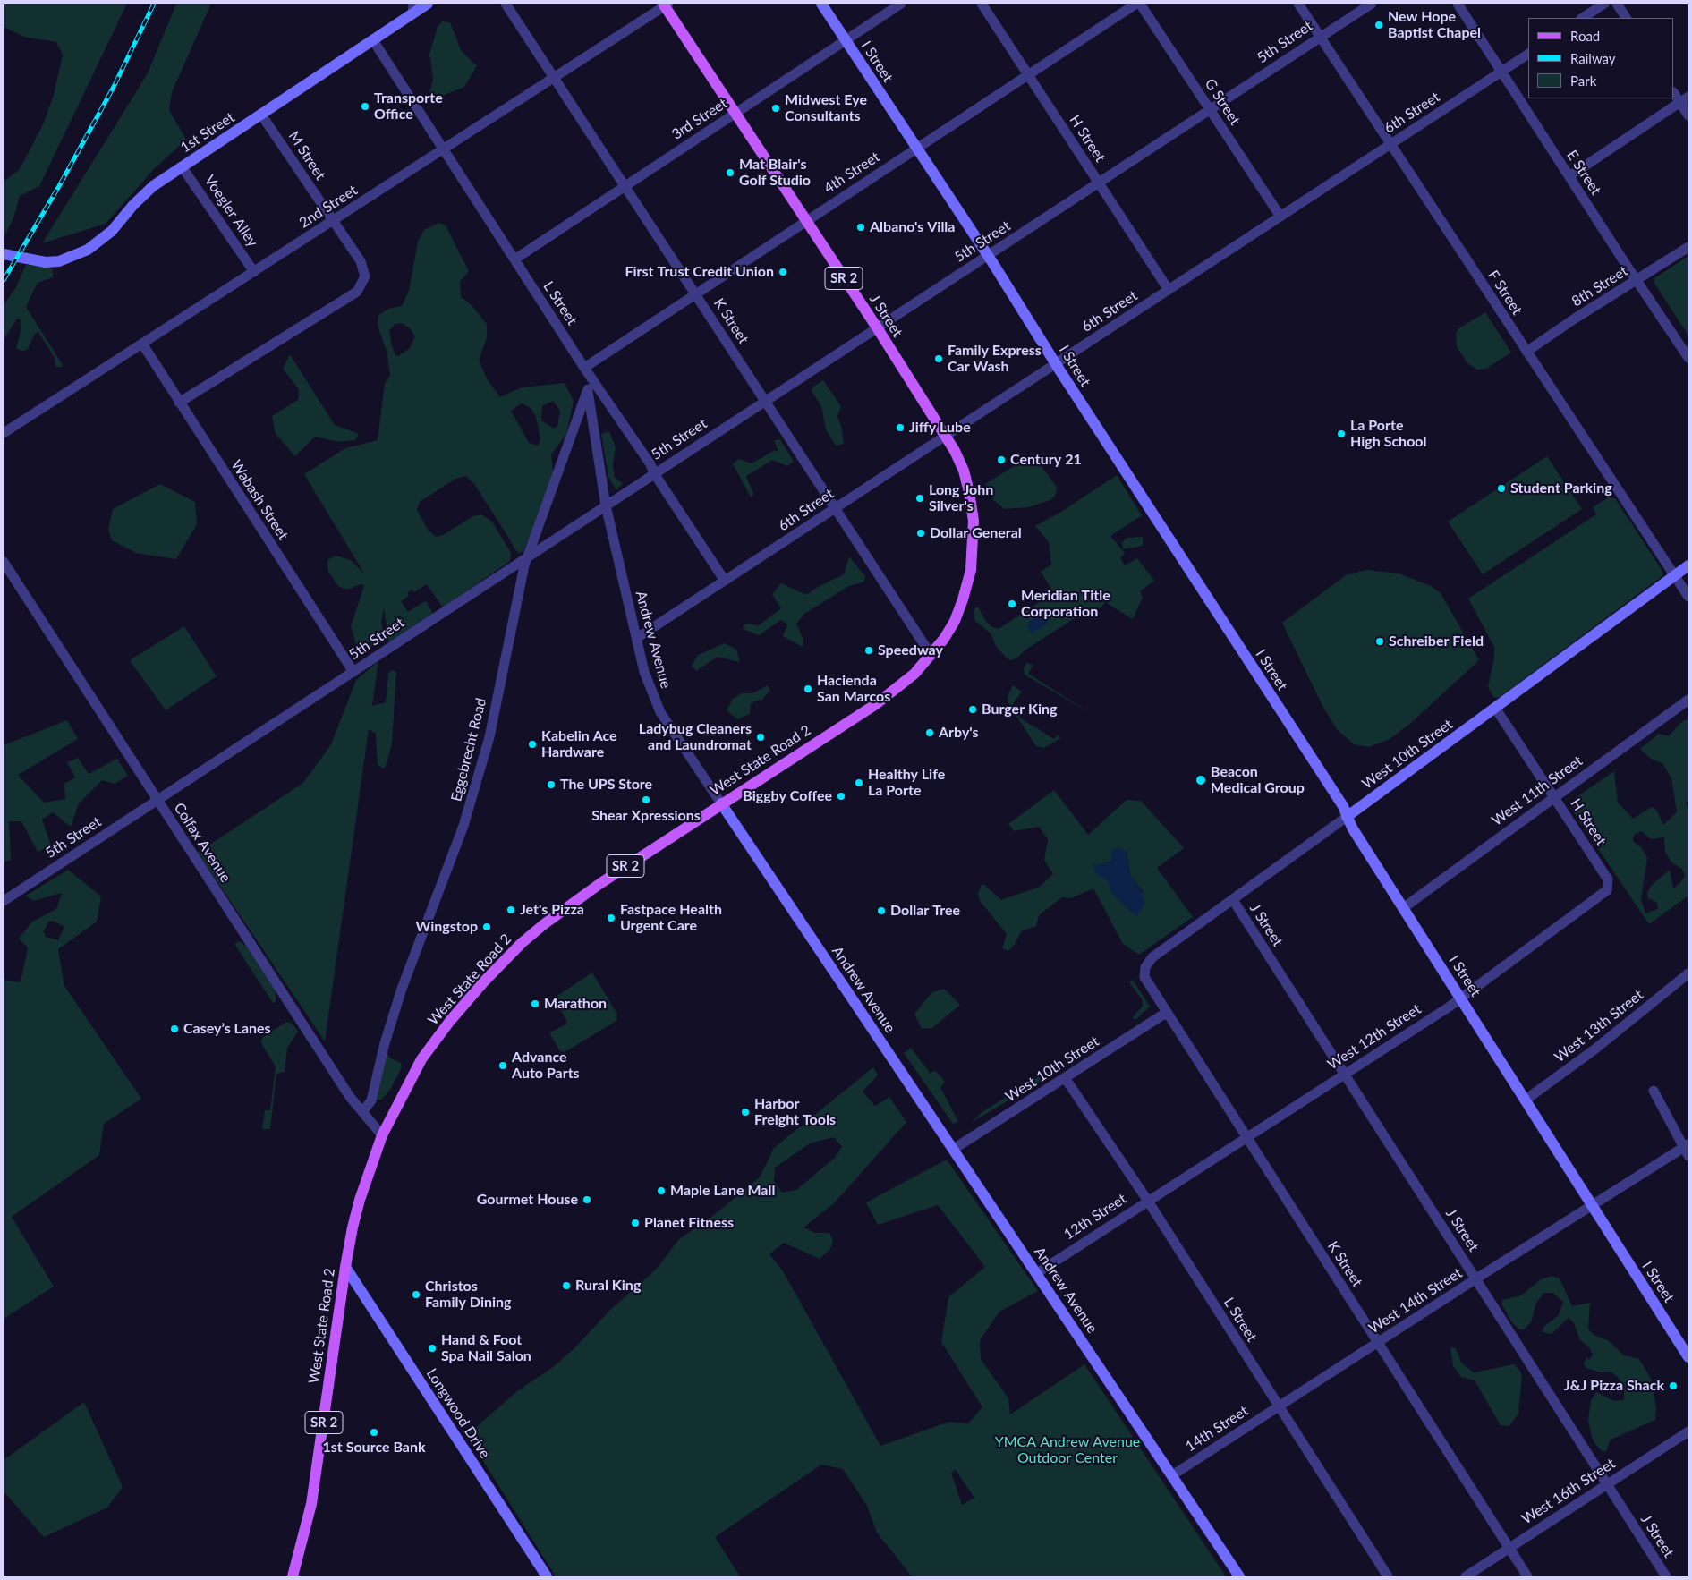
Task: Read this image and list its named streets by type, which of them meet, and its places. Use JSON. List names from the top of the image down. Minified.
{"streets":{"main road":["SR 2","J Street","West State Road 2"],"street":["5th Street","I Street","G Street","6th Street","3rd Street","1st Street","H Street","M Street","4th Street","E Street","2nd Street","Voegler Alley","8th Street","F Street","L Street","K Street","Wabash Street","Andrew Avenue","Eggebrecht Road","West 10th Street","West 11th Street","Colfax Avenue","West 13th Street","West 12th Street","12th Street","West 14th Street","Longwood Drive","14th Street","West 16th Street"]},"crossings":[["5th Street","I Street"],["5th Street","G Street"],["5th Street","H Street"],["5th Street","F Street"],["5th Street","L Street"],["5th Street","J Street"],["5th Street","K Street"],["5th Street","Wabash Street"],["5th Street","Andrew Avenue"],["5th Street","Eggebrecht Road"],["5th Street","Colfax Avenue"],["I Street","6th Street"],["I Street","3rd Street"],["I Street","4th Street"],["I Street","West 10th Street"],["I Street","West 11th Street"],["I Street","West 13th Street"],["I Street","West 12th Street"],["I Street","West 14th Street"],["G Street","6th Street"],["G Street","4th Street"],["6th Street","H Street"],["6th Street","E Street"],["6th Street","F Street"],["6th Street","L Street"],["6th Street","J Street"],["6th Street","K Street"],["6th Street","Andrew Avenue"],["3rd Street","L Street"],["3rd Street","J Street"],["3rd Street","K Street"],["1st Street","M Street"],["1st Street","Voegler Alley"],["1st Street","L Street"],["H Street","4th Street"],["H Street","West 10th Street"],["H Street","West 11th Street"],["H Street","West 12th Street"],["M Street","2nd Street"],["M Street","Wabash Street"],["4th Street","L Street"],["4th Street","J Street"],["4th Street","K Street"],["4th Street","Andrew Avenue"],["E Street","8th Street"],["2nd Street","Voegler Alley"],["2nd Street","L Street"],["2nd Street","J Street"],["2nd Street","K Street"],["2nd Street","Wabash Street"],["8th Street","F Street"],["F Street","West 10th Street"],["L Street","Andrew Avenue"],["L Street","West 10th Street"],["L Street","West 12th Street"],["L Street","12th Street"],["L Street","West 14th Street"],["L Street","14th Street"],["J Street","West 10th Street"],["J Street","West State Road 2"],["J Street","West 12th Street"],["J Street","West 14th Street"],["J Street","West 16th Street"],["K Street","West 10th Street"],["K Street","West State Road 2"],["K Street","West 12th Street"],["K Street","West 14th Street"],["K Street","West 16th Street"],["Andrew Avenue","Eggebrecht Road"],["Andrew Avenue","West 10th Street"],["Andrew Avenue","West State Road 2"],["Andrew Avenue","12th Street"],["Andrew Avenue","14th Street"],["Eggebrecht Road","Colfax Avenue"],["West State Road 2","Colfax Avenue"],["West State Road 2","Longwood Drive"],["West 12th Street","12th Street"],["West 14th Street","14th Street"]],"parks":["YMCA Andrew Avenue Outdoor Center"],"places":["New Hope Baptist Chapel","Transporte Office","Midwest Eye Consultants","Mat Blair's Golf Studio","Albano's Villa","First Trust Credit Union","Family Express Car Wash","Jiffy Lube","La Porte High School","Century 21","Student Parking","Long John Silver's","Dollar General","Meridian Title Corporation","Schreiber Field","Speedway","Hacienda San Marcos","Burger King","Arby's","Ladybug Cleaners and Laundromat","Kabelin Ace Hardware","Beacon Medical Group","Healthy Life La Porte","The UPS Store","Biggby Coffee","Shear Xpressions","Jet's Pizza","Dollar Tree","Fastpace Health Urgent Care","Wingstop","Marathon","Casey’s Lanes","Advance Auto Parts","Harbor Freight Tools","Maple Lane Mall","Gourmet House","Planet Fitness","Rural King","Christos Family Dining","Hand & Foot Spa Nail Salon","J&J Pizza Shack","1st Source Bank"],"legend":["Road","Railway","Park"]}
